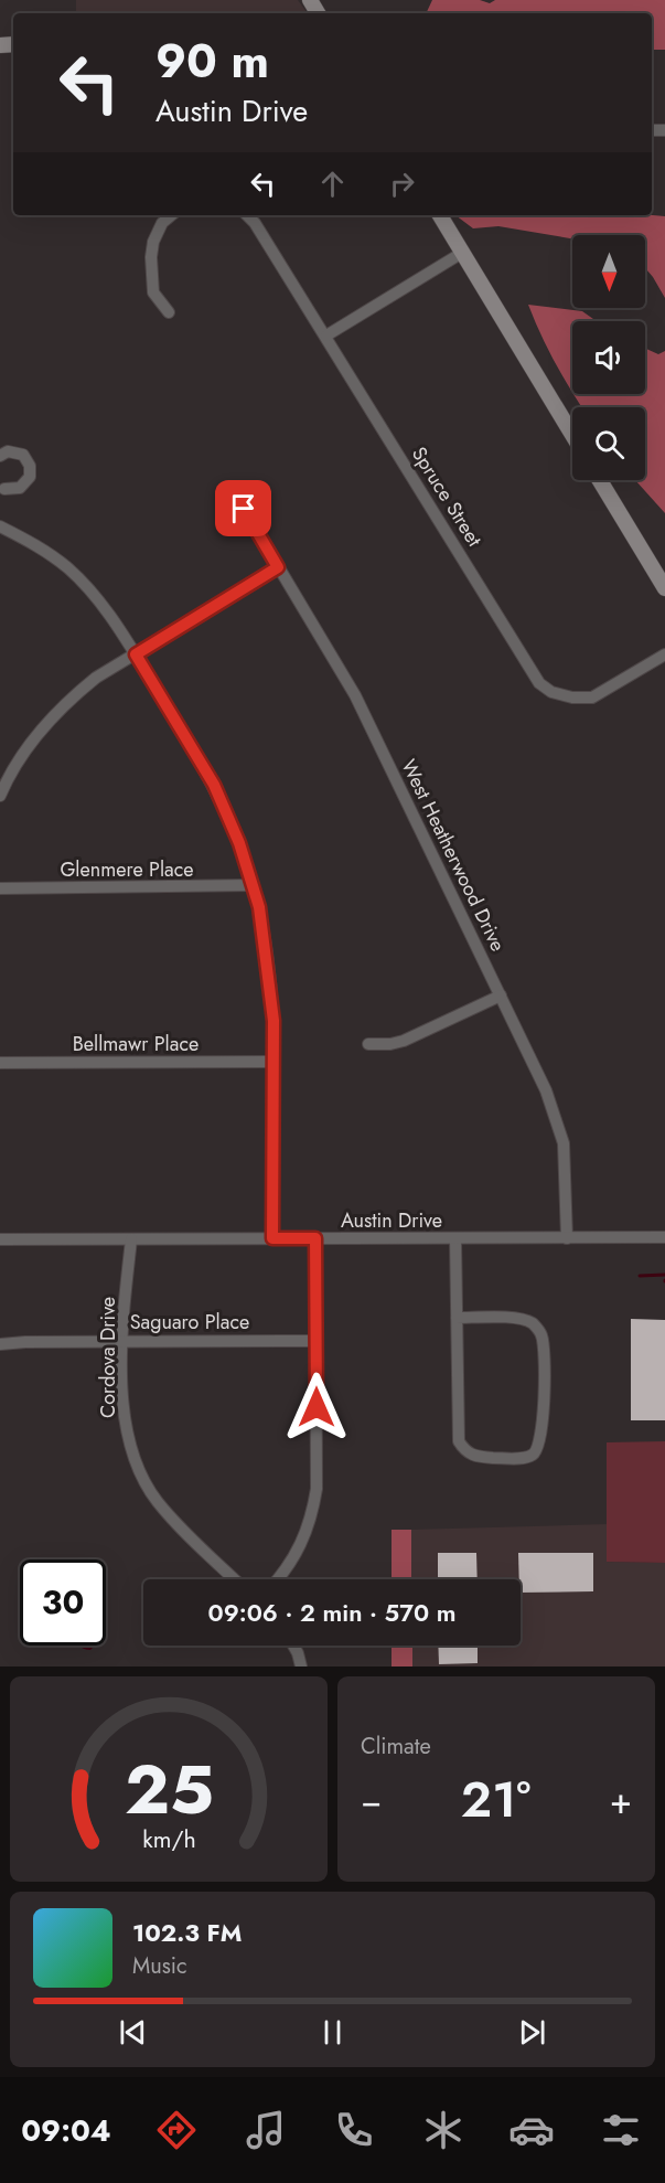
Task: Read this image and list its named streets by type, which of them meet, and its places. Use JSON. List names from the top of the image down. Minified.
{"streets":{"street":["Spruce Street","West Heatherwood Drive","Glenmere Place","Bellmawr Place","Austin Drive","Saguaro Place","Cordova Drive"]},"crossings":[["West Heatherwood Drive","Austin Drive"],["Austin Drive","Cordova Drive"],["Saguaro Place","Cordova Drive"]],"north":"bottom","page":{"turn":["90 m","Austin Drive"],"limit":"30","trip":"09:06 · 2 min · 570 m","tile":"Climate","heat":["−","21°","+"],"song":["102.3 FM","Music"],"tabs":"09:04","gauge":["25","km/h"]}}
